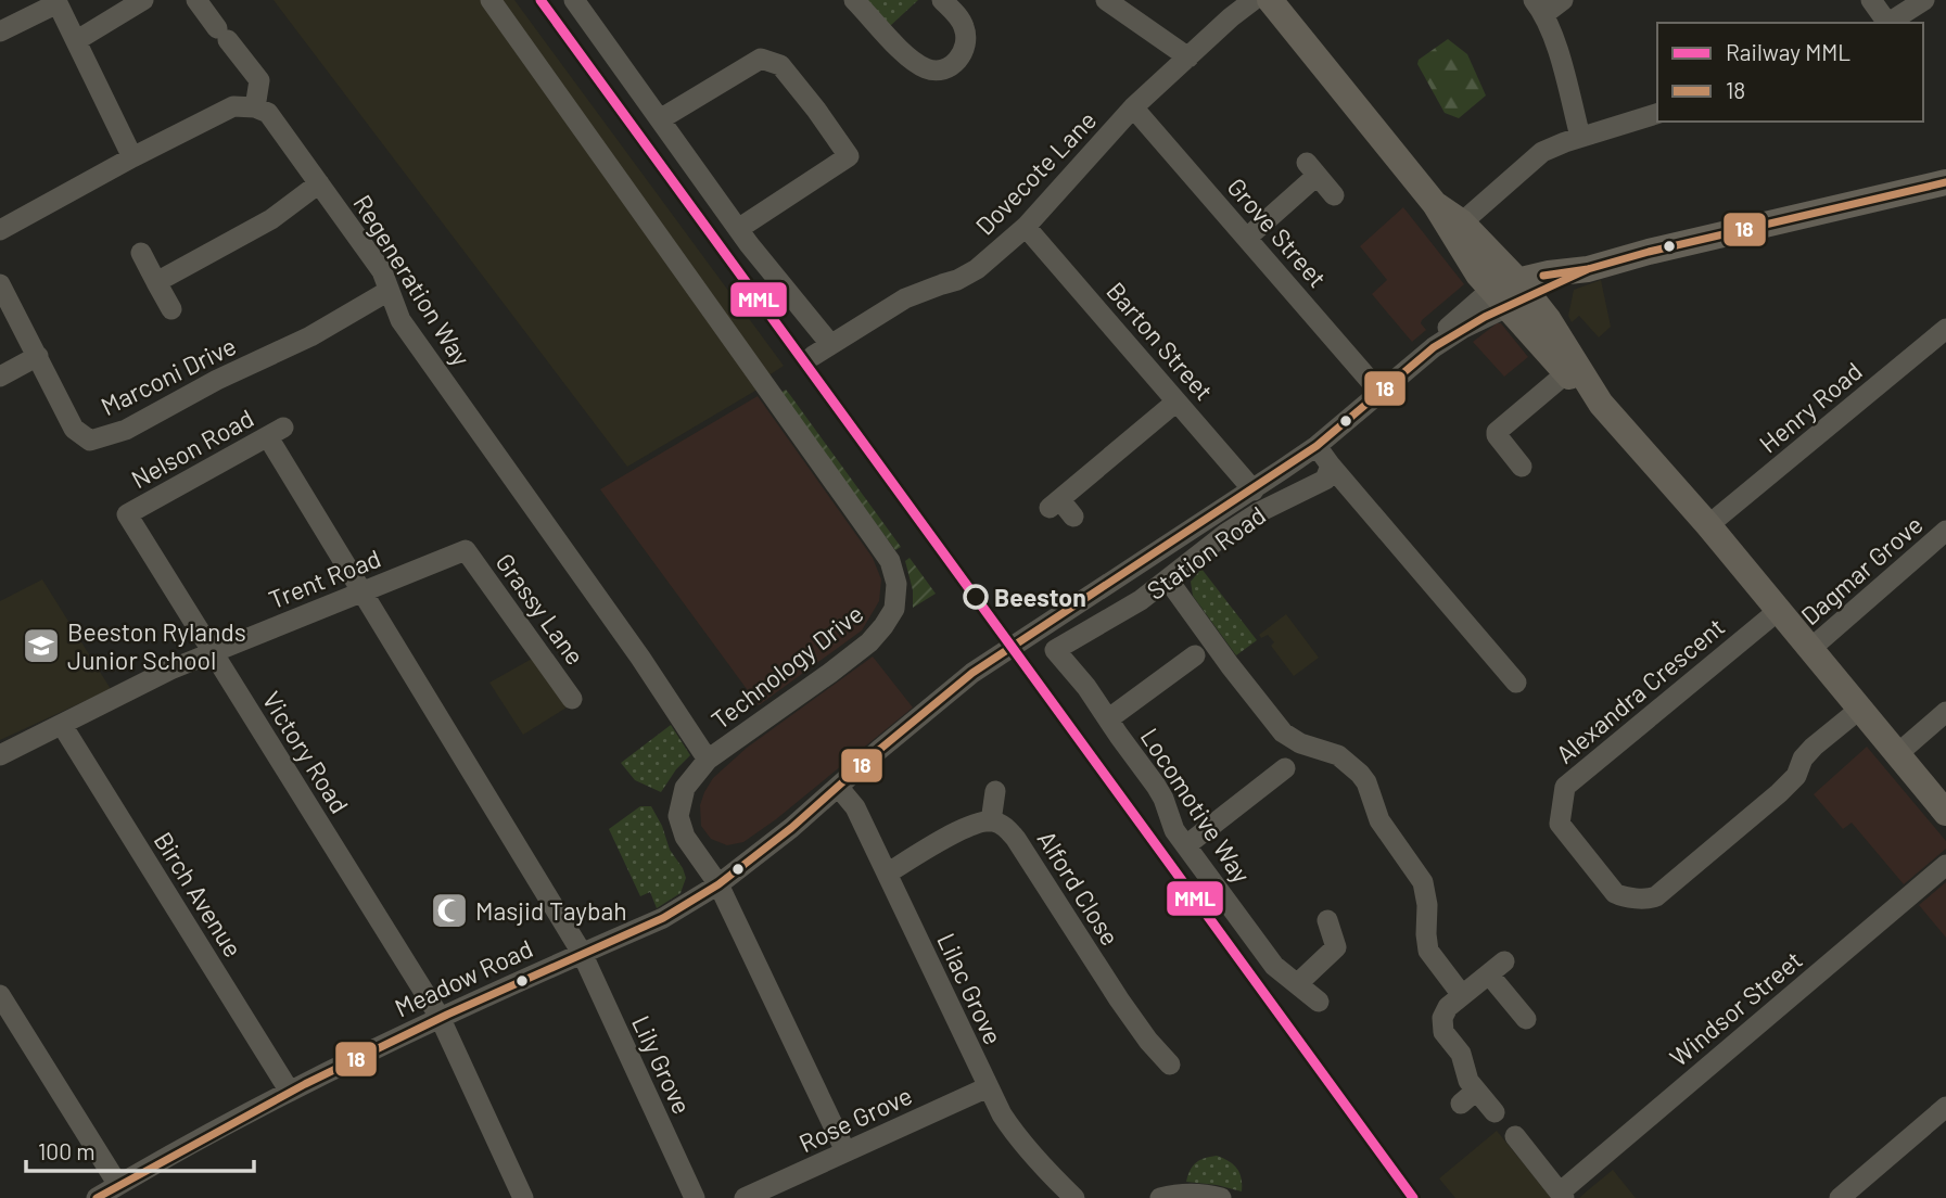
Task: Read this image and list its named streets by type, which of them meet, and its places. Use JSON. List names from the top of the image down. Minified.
{"streets":{"main road":["Station Road"],"street":["Dovecote Lane","Grove Street","Regeneration Way","Barton Street","Marconi Drive","Henry Road","Nelson Road","Dagmar Grove","Trent Road","Grassy Lane","Technology Drive","Alexandra Crescent","Victory Road","Locomotive Way","Alford Close","Birch Avenue","Meadow Road","Lilac Grove","Windsor Street","Lily Grove","Rose Grove"]},"crossings":[["Dovecote Lane","Grove Street"],["Dovecote Lane","Barton Street"],["Grove Street","Station Road"],["Regeneration Way","Marconi Drive"],["Regeneration Way","Technology Drive"],["Barton Street","Station Road"],["Nelson Road","Victory Road"],["Nelson Road","Lily Grove"],["Station Road","Locomotive Way"],["Station Road","Meadow Road"],["Station Road","Lilac Grove"],["Trent Road","Grassy Lane"],["Trent Road","Victory Road"],["Trent Road","Birch Avenue"],["Trent Road","Lily Grove"],["Technology Drive","Meadow Road"],["Technology Drive","Rose Grove"],["Victory Road","Meadow Road"],["Birch Avenue","Meadow Road"],["Meadow Road","Lilac Grove"],["Meadow Road","Lily Grove"],["Lilac Grove","Rose Grove"]],"places":{"other":["Beeston"],"school or university":["Beeston Rylands Junior School"],"mosque":["Masjid Taybah"]},"lines":["rail line MML","transit line 18"],"legend":["Railway MML","18"],"scale_bar":"100 m"}
